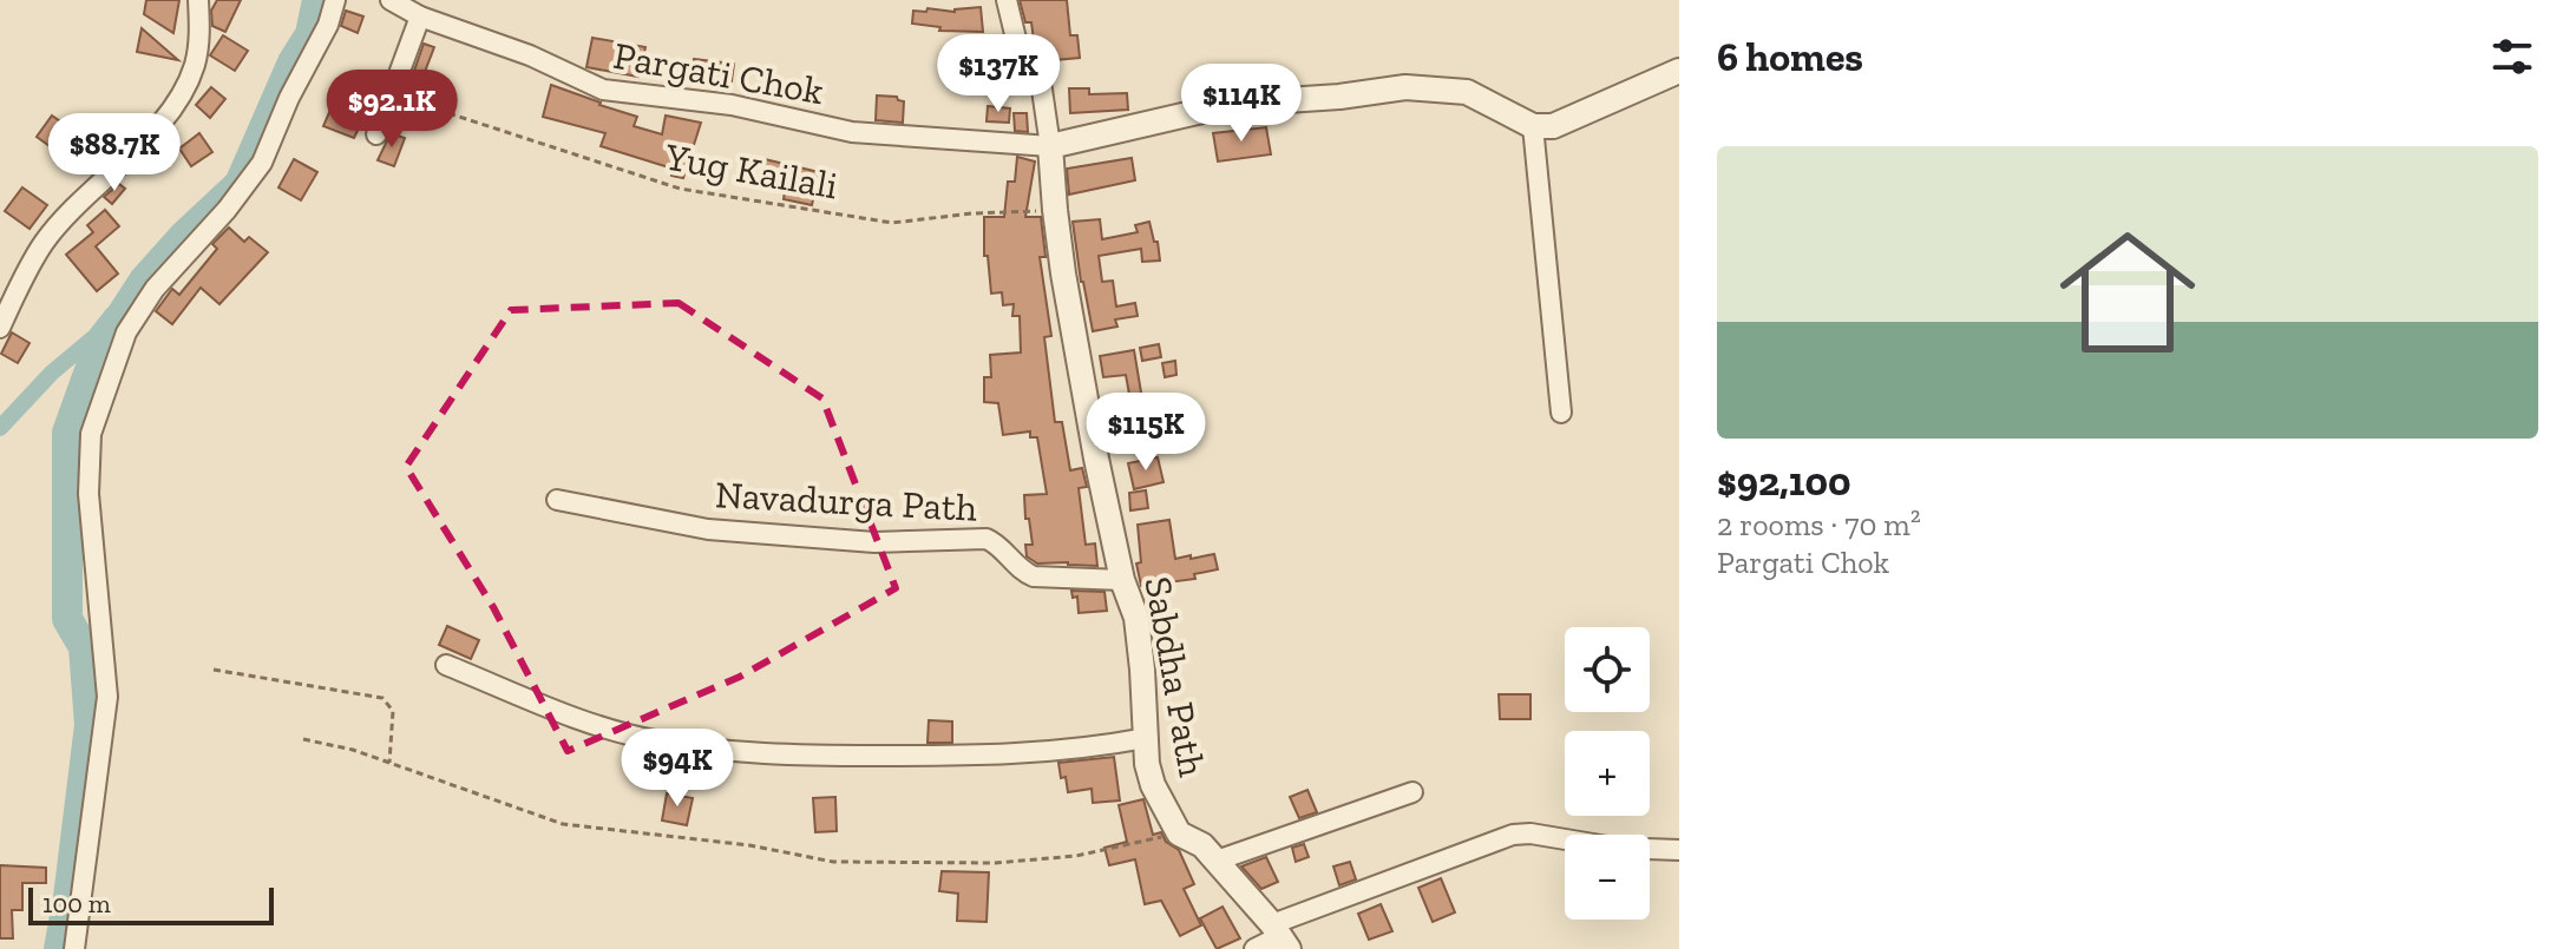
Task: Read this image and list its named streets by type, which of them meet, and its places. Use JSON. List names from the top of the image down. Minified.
{"streets":{"street":["Pargati Chok","Navadurga Path","Sabdha Path"],"path":["Yug Kailali"]},"crossings":[["Pargati Chok","Sabdha Path"],["Yug Kailali","Sabdha Path"],["Navadurga Path","Sabdha Path"]],"scale_bar":"100 m","page":{"heading":"6 homes","price":["$137K","$114K","$92.1K","$88.7K","$115K","$94K"],"list":[{"name":"$92,100","note":"2 rooms · 70 m² · Pargati Chok"}],"map_buttons":["+","−"],"scale":"100 m"}}
